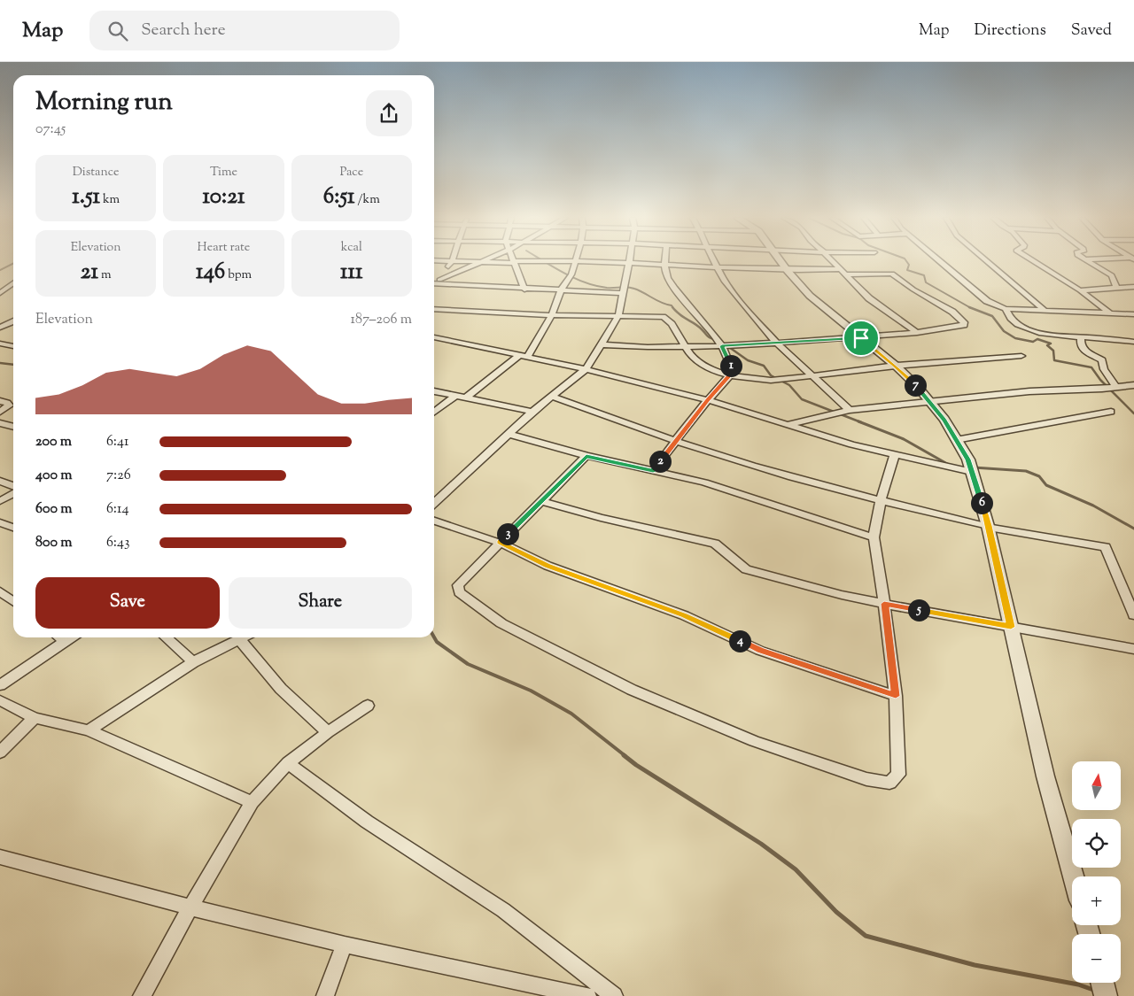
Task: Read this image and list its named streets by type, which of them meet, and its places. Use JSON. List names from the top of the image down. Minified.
{"north":"top","page":{"header":"Map","search":"Search here","nav":["Map","Directions","Saved"],"heading":["Morning run","07:45"],"stats":[["Distance","1.51 km"],["Time","10:21"],["Pace","6:51 /km"],["Elevation","21 m"],["Heart rate","146 bpm"],["kcal","111"]],"chart":["Elevation","187–206 m"],"pins":["1","7","2","6","3","5","4"],"list":[{"name":"200 m","note":"6:41"},{"name":"400 m","note":"7:26"},{"name":"600 m","note":"6:14"},{"name":"800 m","note":"6:43"}],"buttons":["Save","Share"],"map_buttons":["+","−"]}}
